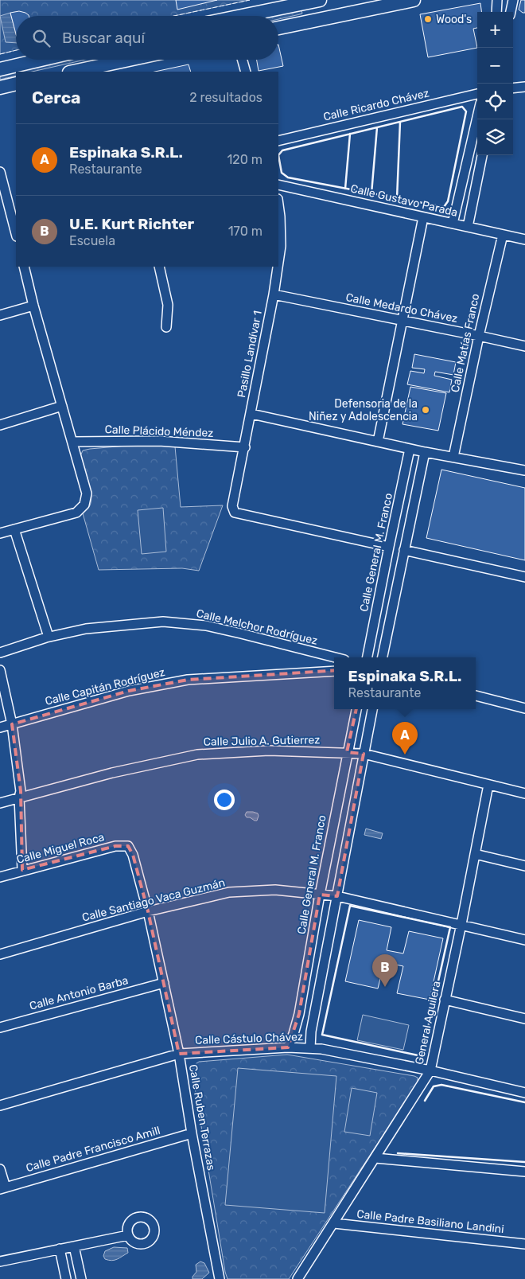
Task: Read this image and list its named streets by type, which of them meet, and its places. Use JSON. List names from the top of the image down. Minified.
{"streets":{"street":["Calle Ricardo Chávez","Calle Gustavo Parada","Calle Medardo Chávez","Calle Matías Franco","Pasillo Landívar 1","Calle Plácido Méndez","Calle General M. Franco","Calle Melchor Rodríguez","Calle Capitán Rodríguez","Calle Julio A. Gutierrez","Calle Miguel Roca","Calle Santiago Vaca Guzmán","Calle Antonio Barba","General Aguilera","Calle Cástulo Chávez","Calle Ruben Terrazas","Calle Padre Francisco Amill","Calle Padre Basiliano Landini"]},"crossings":[["Calle Gustavo Parada","Calle Matías Franco"],["Calle Medardo Chávez","Calle Matías Franco"],["Calle Medardo Chávez","Pasillo Landívar 1"],["Pasillo Landívar 1","Calle Plácido Méndez"],["Pasillo Landívar 1","Calle General M. Franco"],["Calle General M. Franco","Calle Julio A. Gutierrez"],["Calle General M. Franco","Calle Santiago Vaca Guzmán"],["Calle General M. Franco","Calle Cástulo Chávez"],["Calle Julio A. Gutierrez","General Aguilera"],["Calle Miguel Roca","Calle Ruben Terrazas"],["Calle Santiago Vaca Guzmán","General Aguilera"],["Calle Santiago Vaca Guzmán","Calle Ruben Terrazas"],["Calle Antonio Barba","Calle Ruben Terrazas"],["General Aguilera","Calle Cástulo Chávez"],["General Aguilera","Calle Padre Basiliano Landini"],["Calle Cástulo Chávez","Calle Ruben Terrazas"],["Calle Ruben Terrazas","Calle Padre Francisco Amill"]],"places":["Wood's","Defensoria de la Niñez y Adolescencia"],"page":{"map_buttons":["+","−"],"search":"Buscar aquí","heading":["Cerca","2 resultados"],"list":[{"mark":"A","name":"Espinaka S.R.L.","note":"Restaurante","value":"120 m"},{"mark":"B","name":"U.E. Kurt Richter","note":"Escuela","value":"170 m"}],"popup":["Espinaka S.R.L.","Restaurante"],"pins":["A","B"]}}
